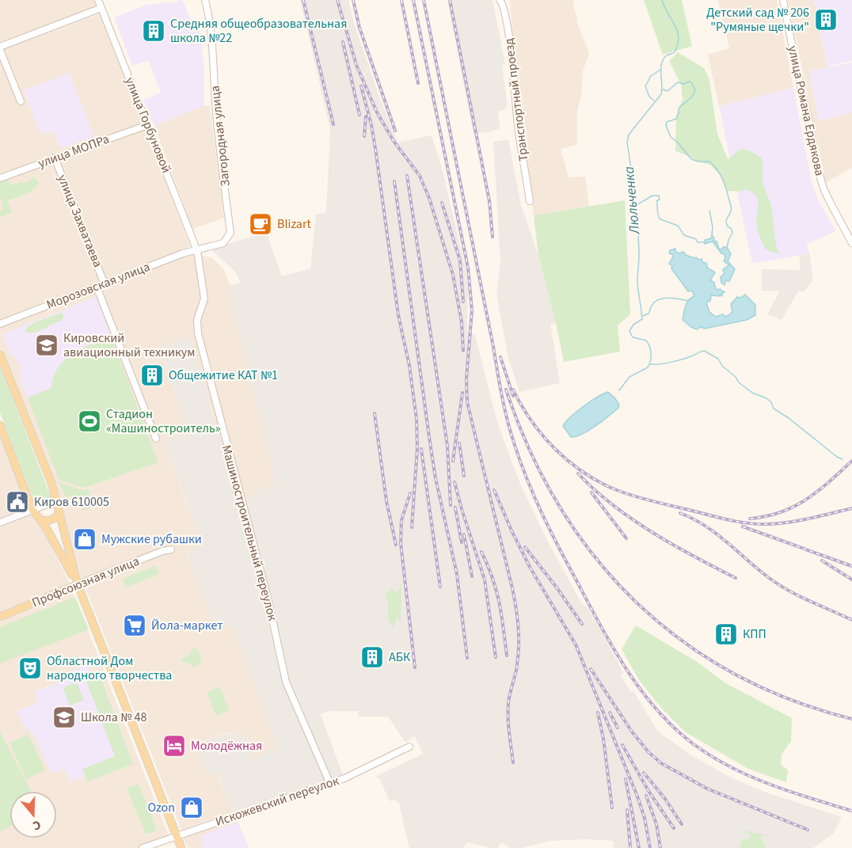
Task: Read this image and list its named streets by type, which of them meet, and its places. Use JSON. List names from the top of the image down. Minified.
{"streets":{"main road":["Профсоюзная улица"],"street":["Транспортный проезд","улица Романа Ердякова","улица Горбуновой","Загородная улица","улица МОПРа","улица Захватаева","Морозовская улица","Машиностроительный переулок","Искожевский переулок"]},"crossings":[["улица Горбуновой","Загородная улица"],["улица Горбуновой","улица МОПРа"],["улица Горбуновой","Морозовская улица"],["улица Горбуновой","Машиностроительный переулок"],["Загородная улица","Морозовская улица"],["Загородная улица","Машиностроительный переулок"],["улица МОПРа","улица Захватаева"],["улица Захватаева","Морозовская улица"],["Морозовская улица","Машиностроительный переулок"],["Машиностроительный переулок","Искожевский переулок"]],"water":["Люльченка"],"places":{"building":["Детский сад № 206 \"Румяные щечки\"","Средняя общеобразовательная школа №22","Общежитие КАТ №1","КПП","АБК"],"cafe":["Blizart"],"school or university":["Кировский авиационный техникум","Школа № 48"],"sports":["Стадион «Машиностроитель»"],"public building":["Киров 610005"],"shop":["Мужские рубашки","Ozon"],"supermarket":["Йола-маркет"],"theatre":["Областной Дом народного творчества"],"hotel":["Молодёжная"]},"north":"bottom"}
